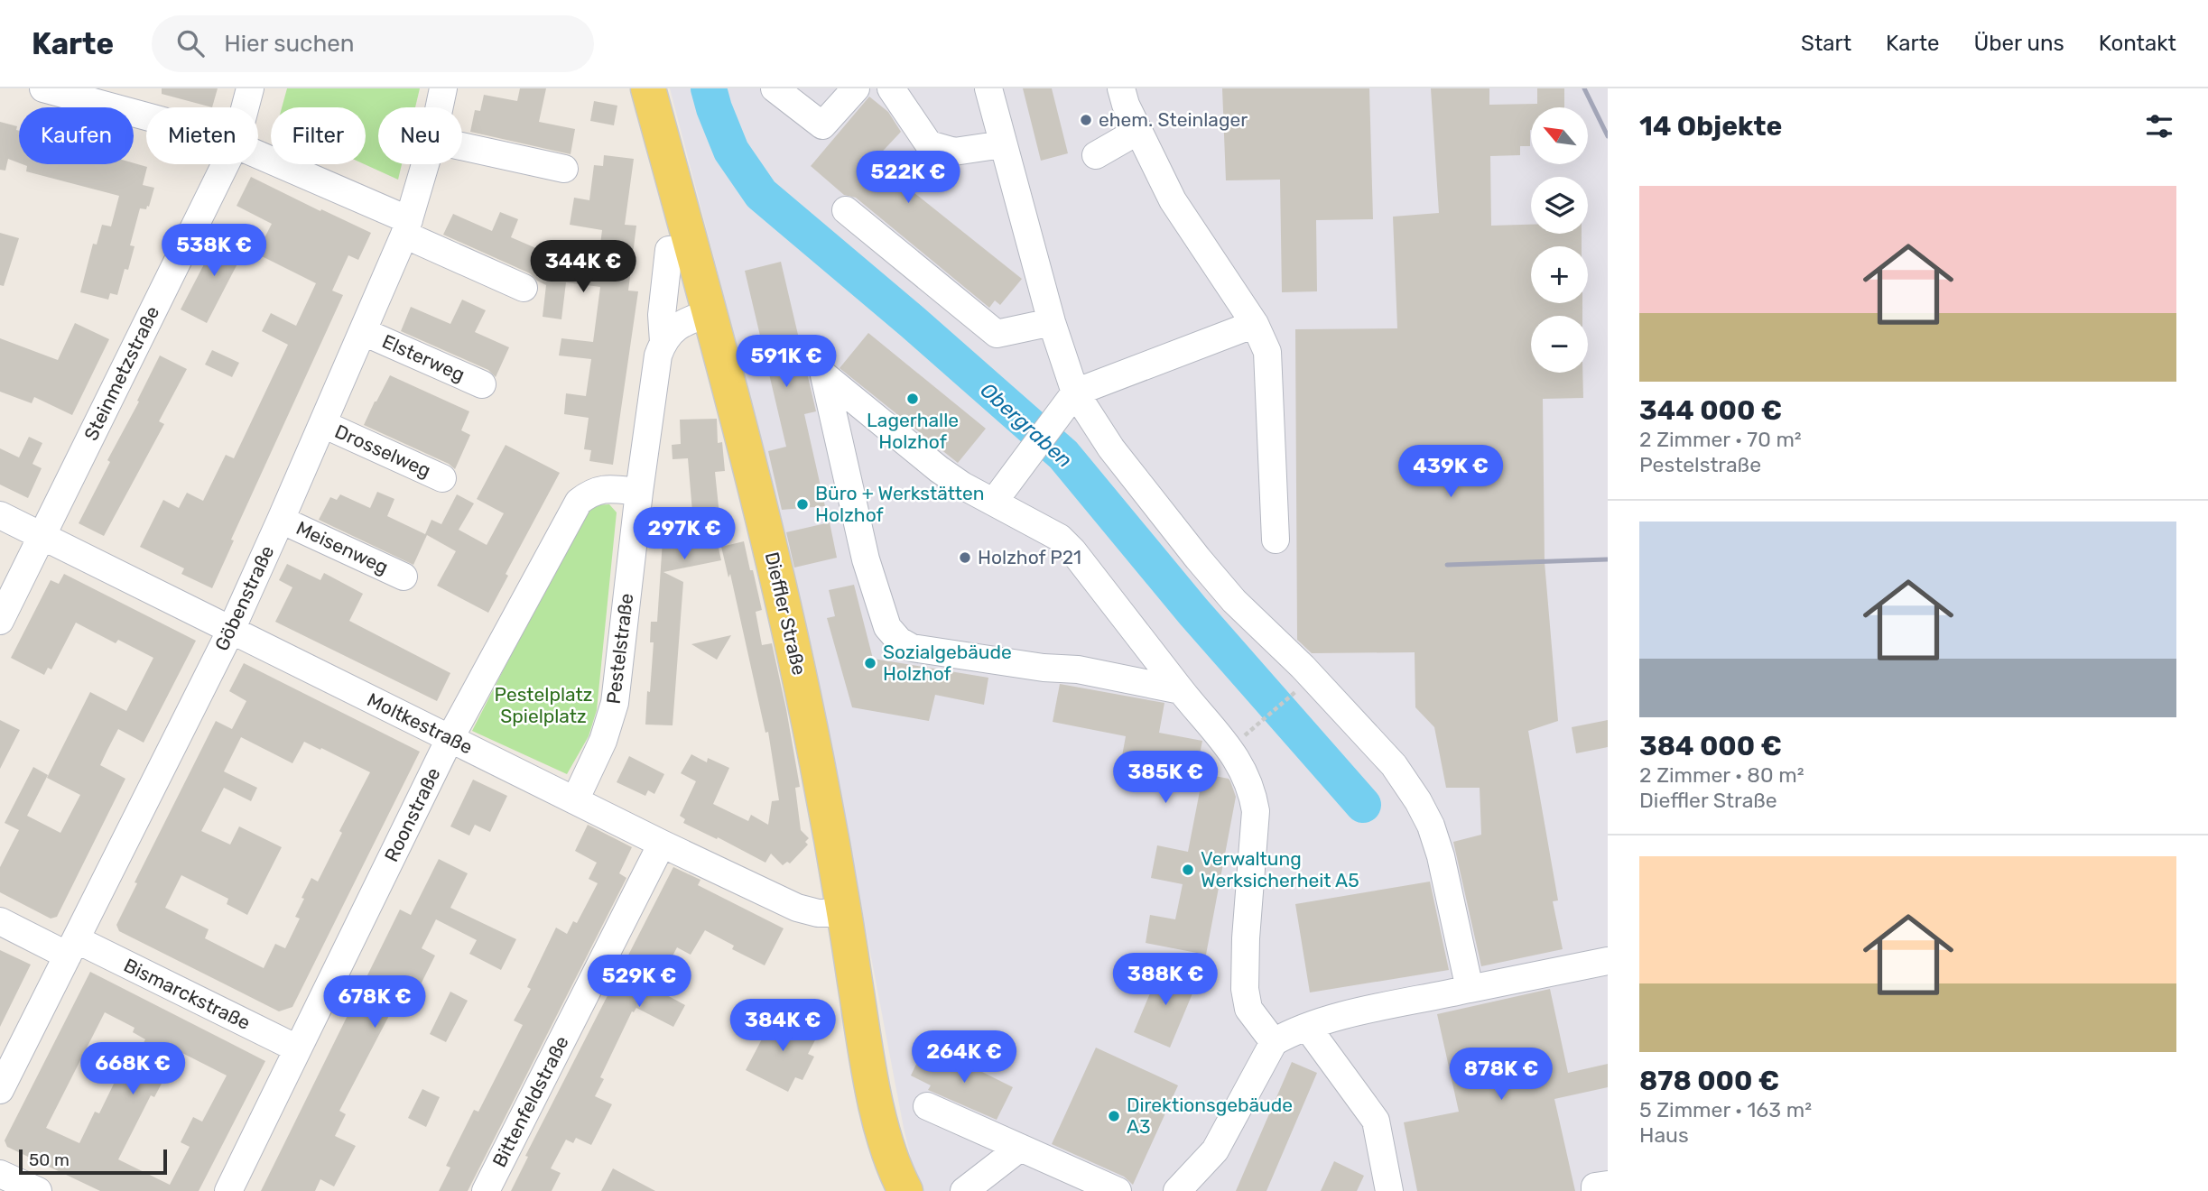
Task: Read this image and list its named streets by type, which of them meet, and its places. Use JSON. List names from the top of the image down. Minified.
{"streets":{"main road":["Dieffler Straße"],"street":["Elsterweg","Steinmetzstraße","Drosselweg","Meisenweg","Göbenstraße","Pestelstraße","Moltkestraße","Roonstraße","Bismarckstraße","Bittenfeldstraße"]},"crossings":[["Elsterweg","Göbenstraße"],["Steinmetzstraße","Moltkestraße"],["Drosselweg","Göbenstraße"],["Meisenweg","Göbenstraße"],["Göbenstraße","Moltkestraße"],["Göbenstraße","Bismarckstraße"],["Dieffler Straße","Moltkestraße"],["Pestelstraße","Moltkestraße"],["Pestelstraße","Roonstraße"],["Moltkestraße","Roonstraße"],["Moltkestraße","Bittenfeldstraße"],["Roonstraße","Bismarckstraße"]],"water":["Obergraben"],"parks":["Pestelplatz Spielplatz"],"places":["ehem. Steinlager","Lagerhalle Holzhof","Büro + Werkstätten Holzhof","Holzhof P21","Sozialgebäude Holzhof","Verwaltung Werksicherheit A5","Direktionsgebäude A3"],"scale_bar":"50 m","north":"top left","page":{"header":"Karte","search":"Hier suchen","nav":["Start","Karte","Über uns","Kontakt"],"heading":"14 Objekte","map_buttons":["+","−"],"chip":["Kaufen","Mieten","Filter","Neu"],"price":["522K €","538K €","344K €","591K €","439K €","297K €","385K €","388K €","529K €","678K €","384K €","264K €","668K €","878K €"],"list":[{"name":"344 000 €","note":"2 Zimmer · 70 m² · Pestelstraße"},{"name":"384 000 €","note":"2 Zimmer · 80 m² · Dieffler Straße"},{"name":"878 000 €","note":"5 Zimmer · 163 m² · Haus"}],"scale":"50 m"}}
